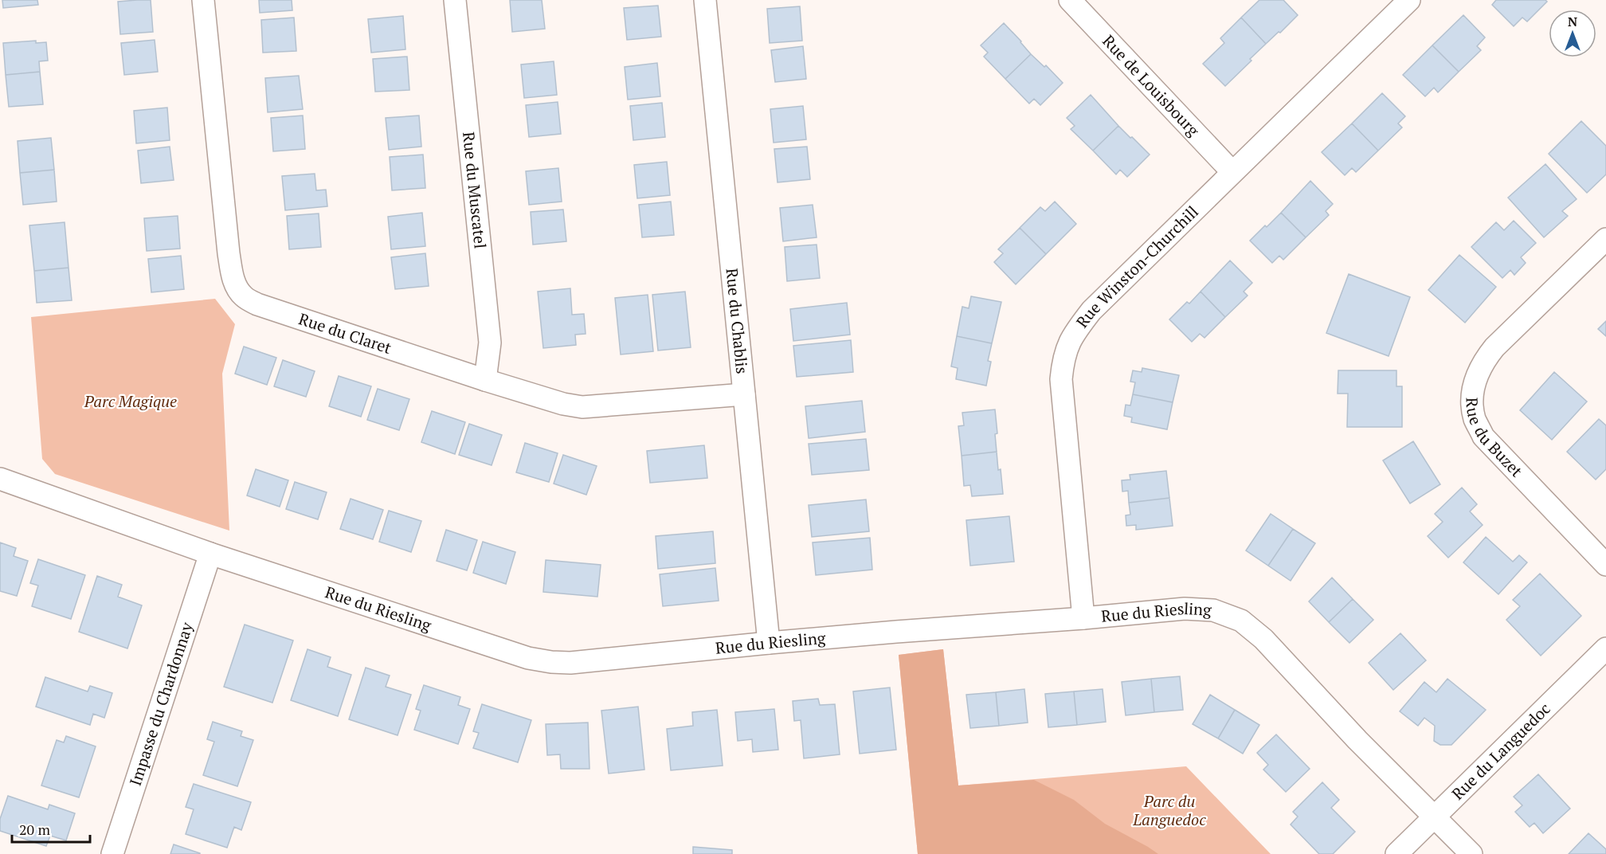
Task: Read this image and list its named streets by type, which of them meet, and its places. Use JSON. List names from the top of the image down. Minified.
{"streets":{"street":["Rue de Louisbourg","Rue du Muscatel","Rue Winston-Churchill","Rue du Chablis","Rue du Claret","Rue du Buzet","Rue du Riesling","Impasse du Chardonnay","Rue du Languedoc"]},"crossings":[["Rue de Louisbourg","Rue Winston-Churchill"],["Rue du Muscatel","Rue du Claret"],["Rue Winston-Churchill","Rue du Riesling"],["Rue du Chablis","Rue du Claret"],["Rue du Chablis","Rue du Riesling"],["Rue du Riesling","Impasse du Chardonnay"],["Rue du Riesling","Rue du Languedoc"]],"parks":["Parc Magique","Parc du Languedoc"],"scale_bar":"20 m","north":"top"}
